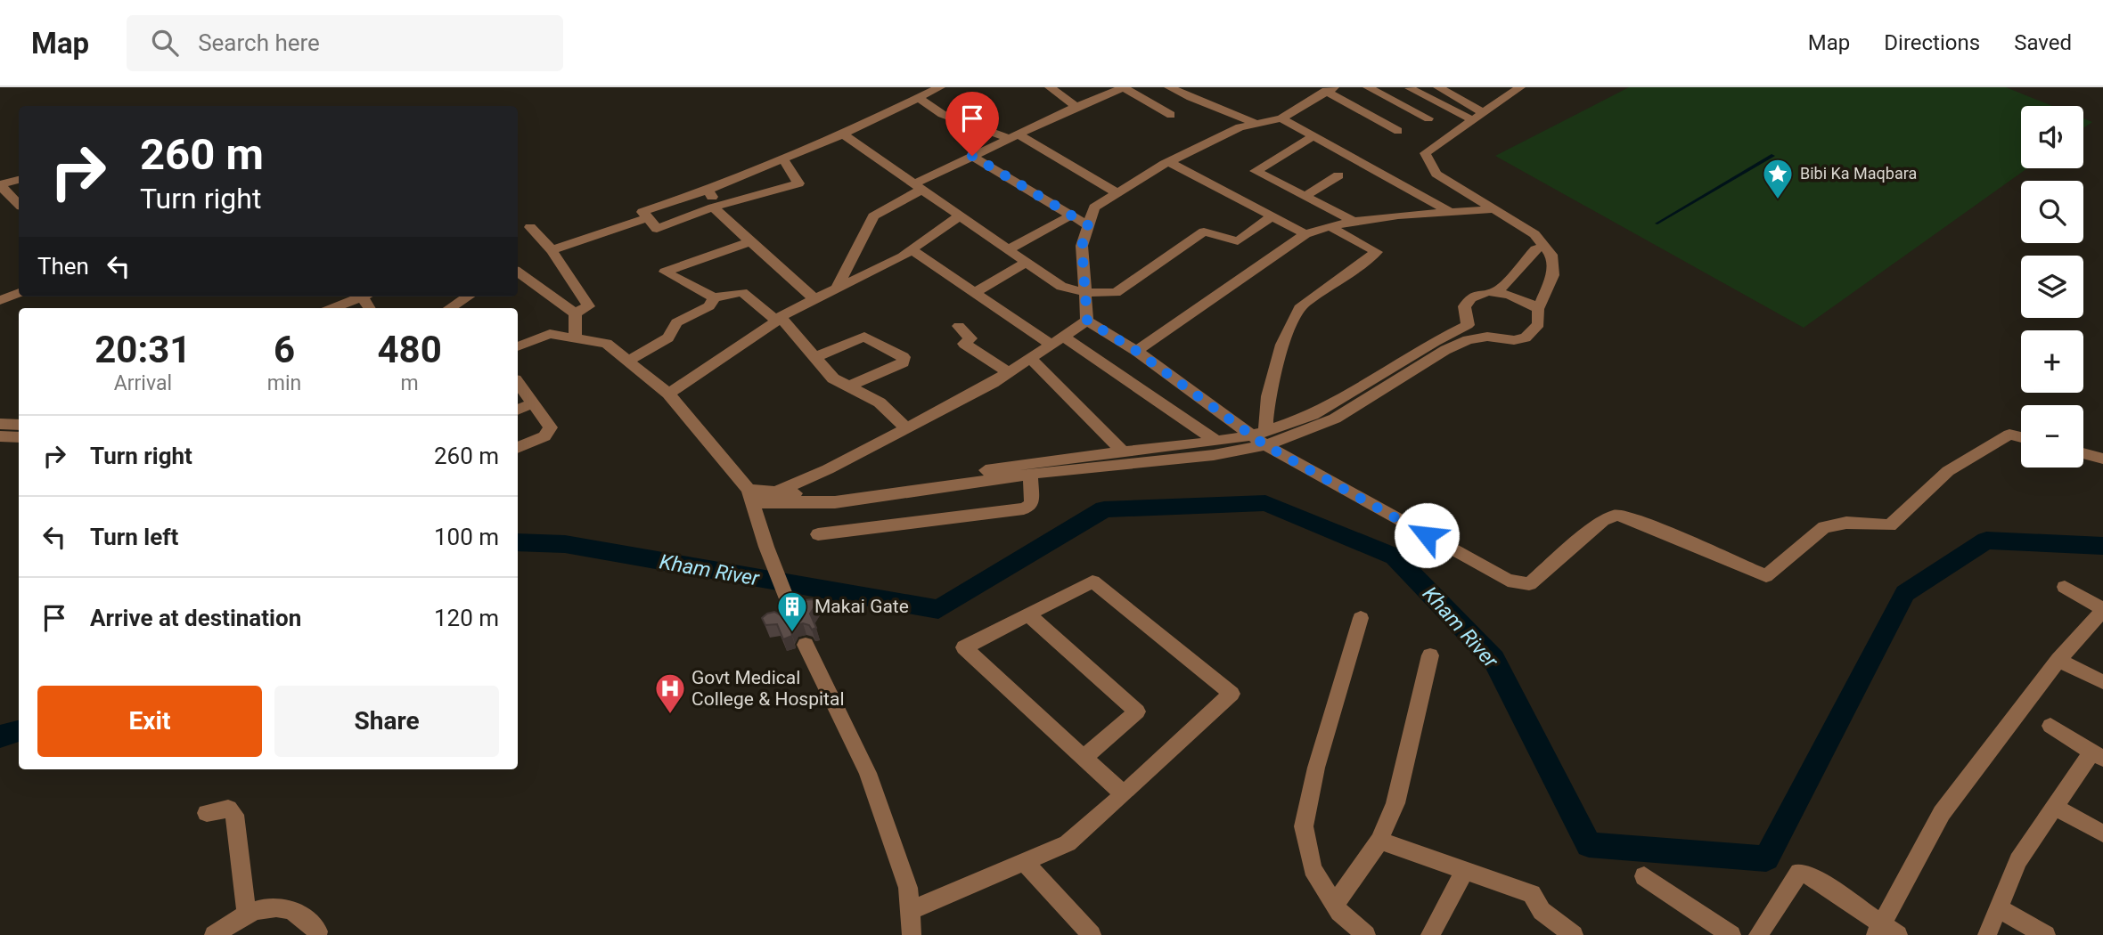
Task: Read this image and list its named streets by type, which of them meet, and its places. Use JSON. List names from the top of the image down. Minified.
{"water":["Kham River"],"places":{"place":["Bibi Ka Maqbara"],"building":["Makai Gate"],"hospital":["Govt Medical College & Hospital"]},"page":{"header":"Map","search":"Search here","nav":["Map","Directions","Saved"],"map_buttons":["+","−"],"turn":["260 m","Turn right"],"then":"Then","eta":["20:31","Arrival","6","min","480","m"],"list":[{"name":"Turn right","value":"260 m"},{"name":"Turn left","value":"100 m"},{"name":"Arrive at destination","value":"120 m"}],"buttons":["Exit","Share"]}}
